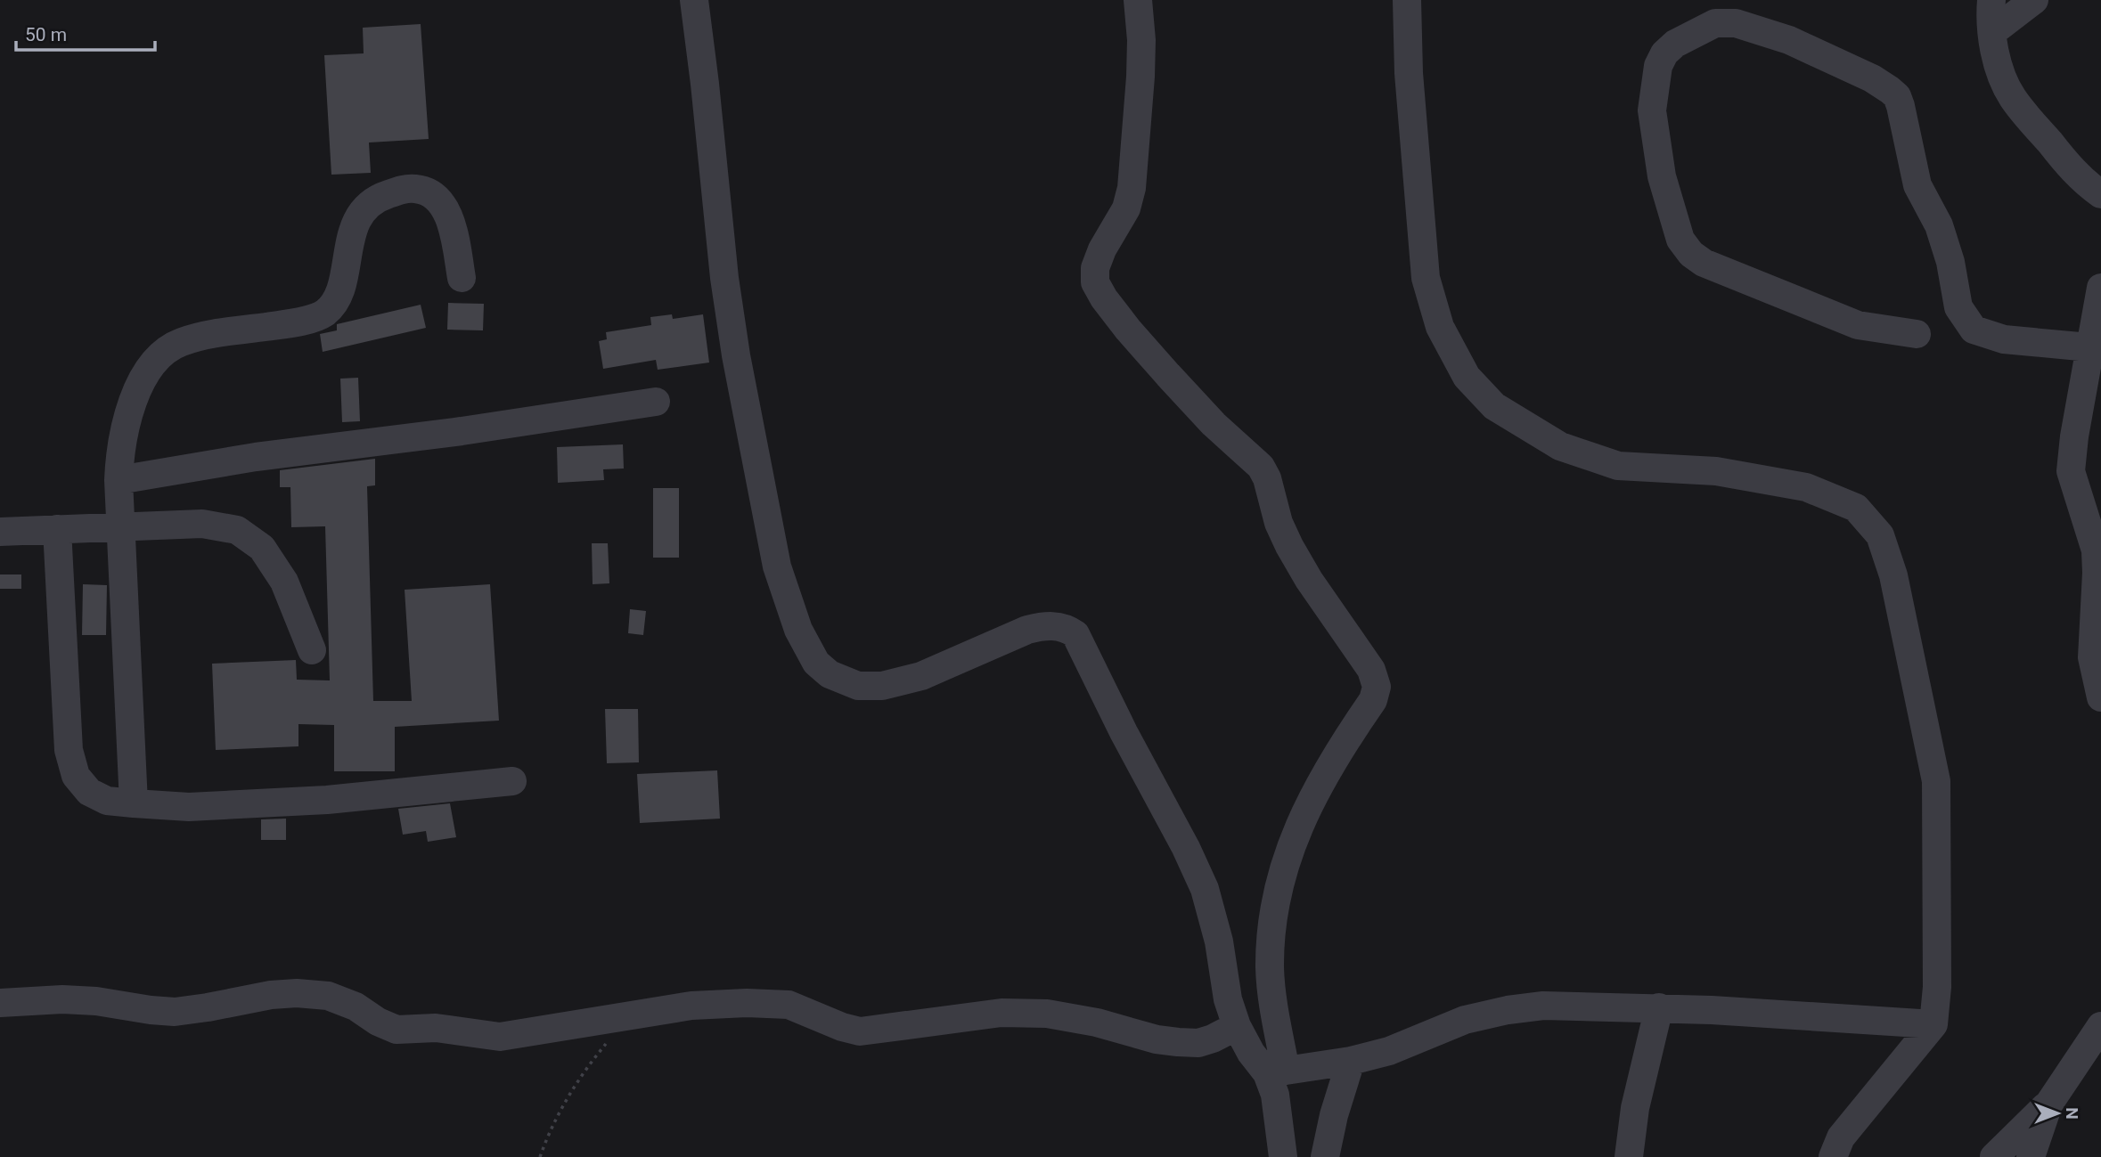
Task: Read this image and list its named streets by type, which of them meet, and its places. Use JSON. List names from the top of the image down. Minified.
{"scale_bar":"50 m","north":"right"}
